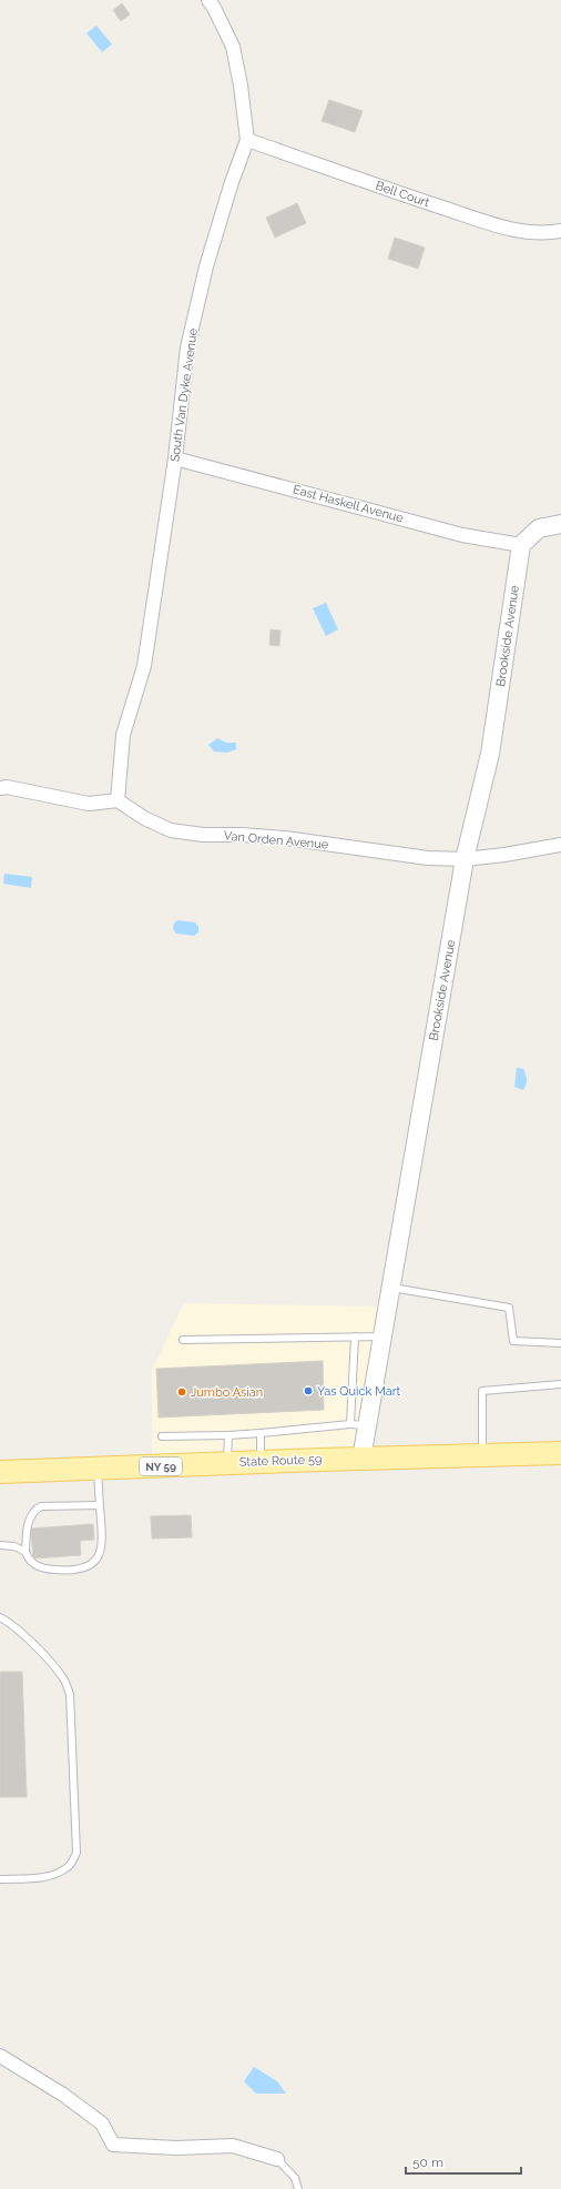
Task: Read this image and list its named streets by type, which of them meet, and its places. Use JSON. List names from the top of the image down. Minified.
{"streets":{"main road":["State Route 59","NY 59"],"street":["Bell Court","South Van Dyke Avenue","East Haskell Avenue","Brookside Avenue","Van Orden Avenue"]},"crossings":[["Bell Court","South Van Dyke Avenue"],["South Van Dyke Avenue","East Haskell Avenue"],["South Van Dyke Avenue","Van Orden Avenue"],["East Haskell Avenue","Brookside Avenue"],["Brookside Avenue","Van Orden Avenue"],["Brookside Avenue","State Route 59"]],"places":["Yas Quick Mart","Jumbo Asian"],"scale_bar":"50 m"}
